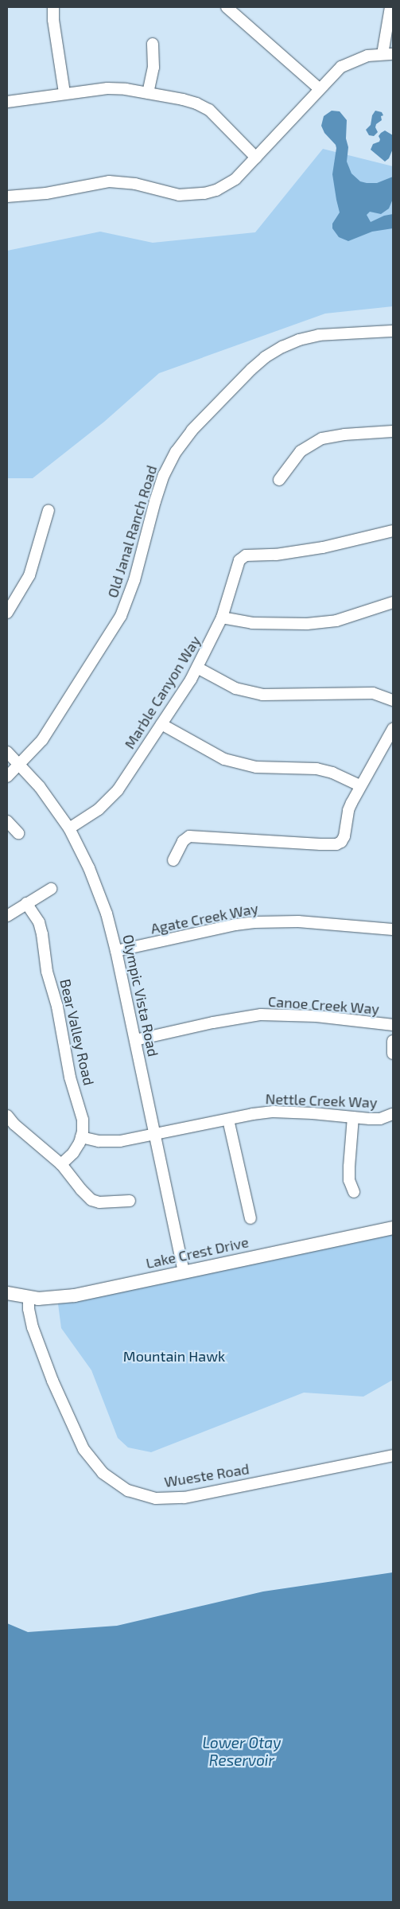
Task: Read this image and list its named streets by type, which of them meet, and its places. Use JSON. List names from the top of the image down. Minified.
{"streets":{"main road":["Lake Crest Drive"],"street":["Old Janal Ranch Road","Marble Canyon Way","Agate Creek Way","Olympic Vista Road","Canoe Creek Way","Bear Valley Road","Nettle Creek Way","Wueste Road"]},"crossings":[["Old Janal Ranch Road","Olympic Vista Road"],["Marble Canyon Way","Olympic Vista Road"],["Agate Creek Way","Olympic Vista Road"],["Olympic Vista Road","Canoe Creek Way"],["Olympic Vista Road","Nettle Creek Way"],["Olympic Vista Road","Lake Crest Drive"],["Bear Valley Road","Nettle Creek Way"],["Lake Crest Drive","Wueste Road"]],"water":["Lower Otay Reservoir"],"parks":["Mountain Hawk"]}
